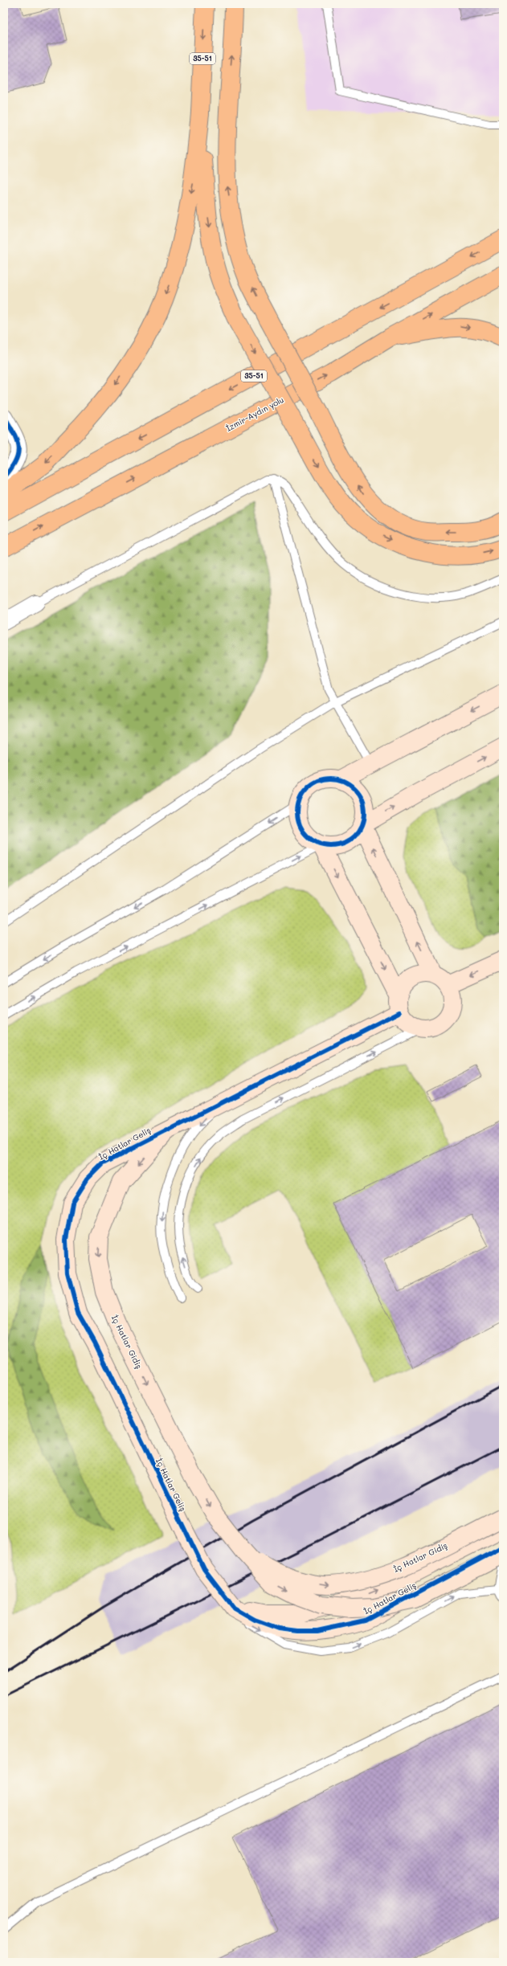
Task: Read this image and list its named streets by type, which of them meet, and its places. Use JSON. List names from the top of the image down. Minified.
{"streets":{"main road":["35-51","İzmir-Aydın yolu"],"street":["İç Hatlar Geliş","İç Hatlar Gidiş"]},"crossings":[["İç Hatlar Geliş","İç Hatlar Gidiş"]]}
